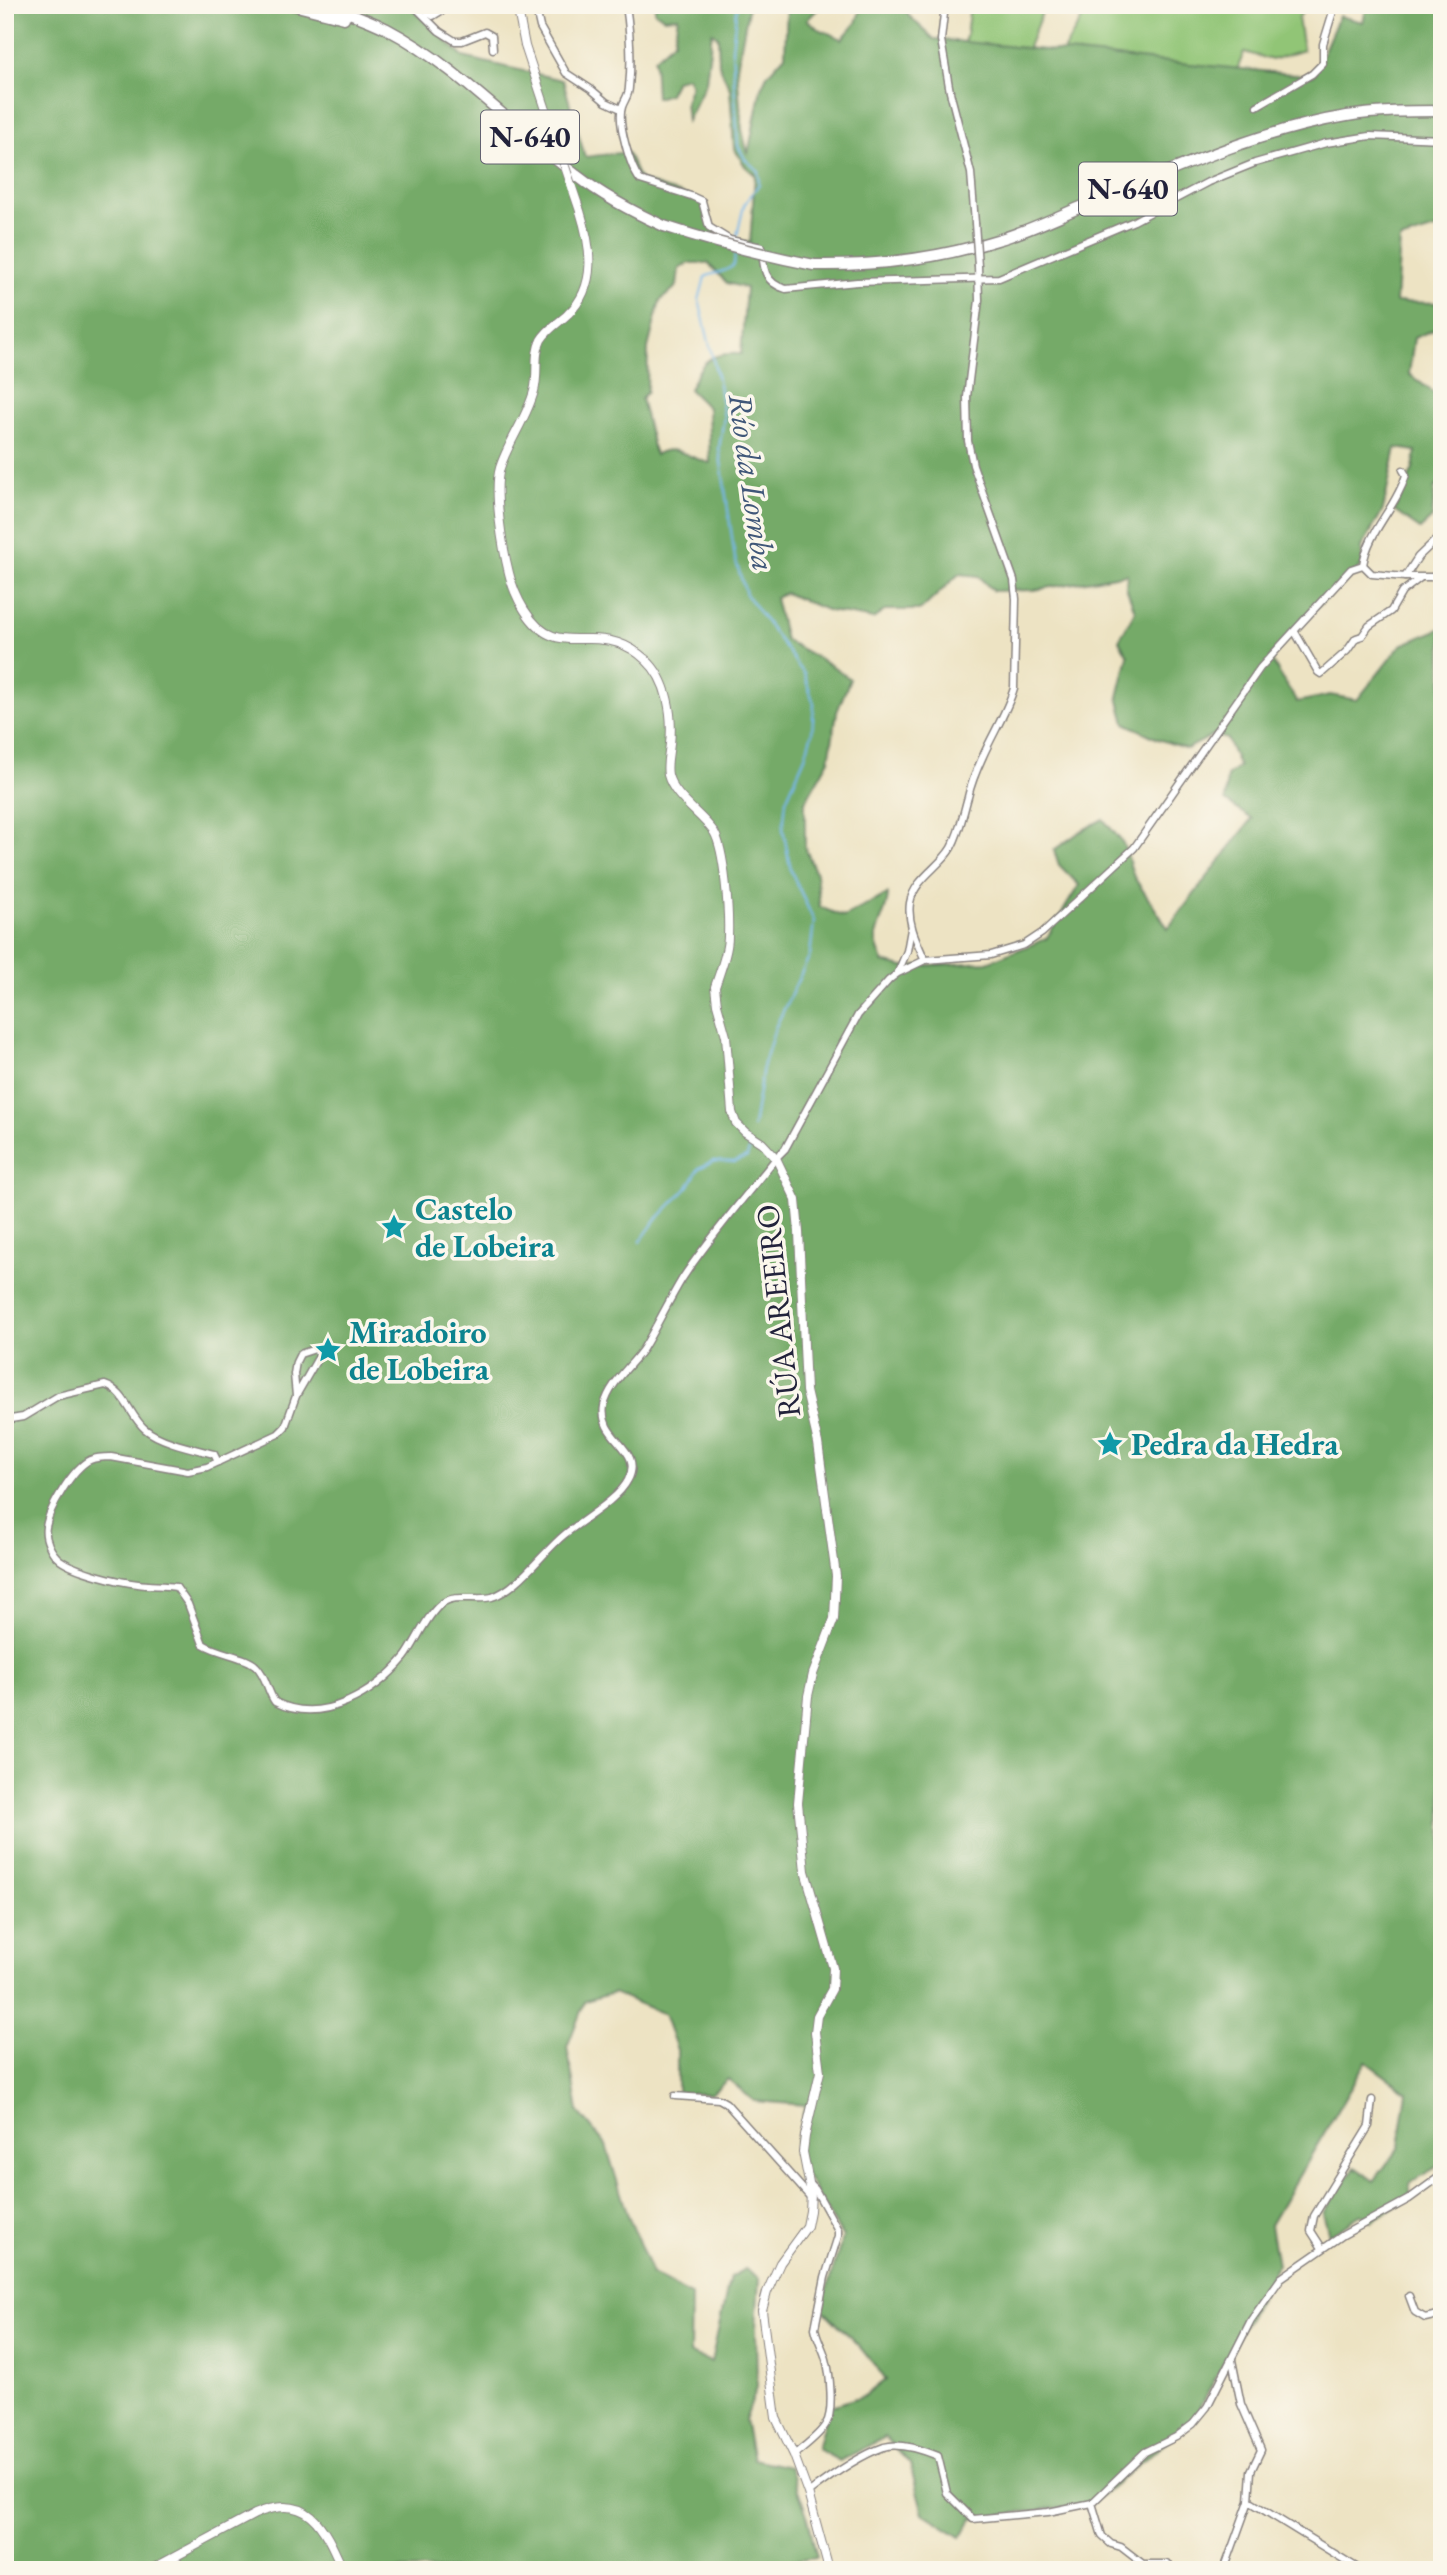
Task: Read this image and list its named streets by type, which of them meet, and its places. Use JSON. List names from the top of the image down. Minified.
{"streets":{"highway":["N-640"],"street":["RÚA AREEIRO"]},"water":["Río da Lomba"],"places":{"place":["Castelo de Lobeira","Miradoiro de Lobeira","Pedra da Hedra"]}}
